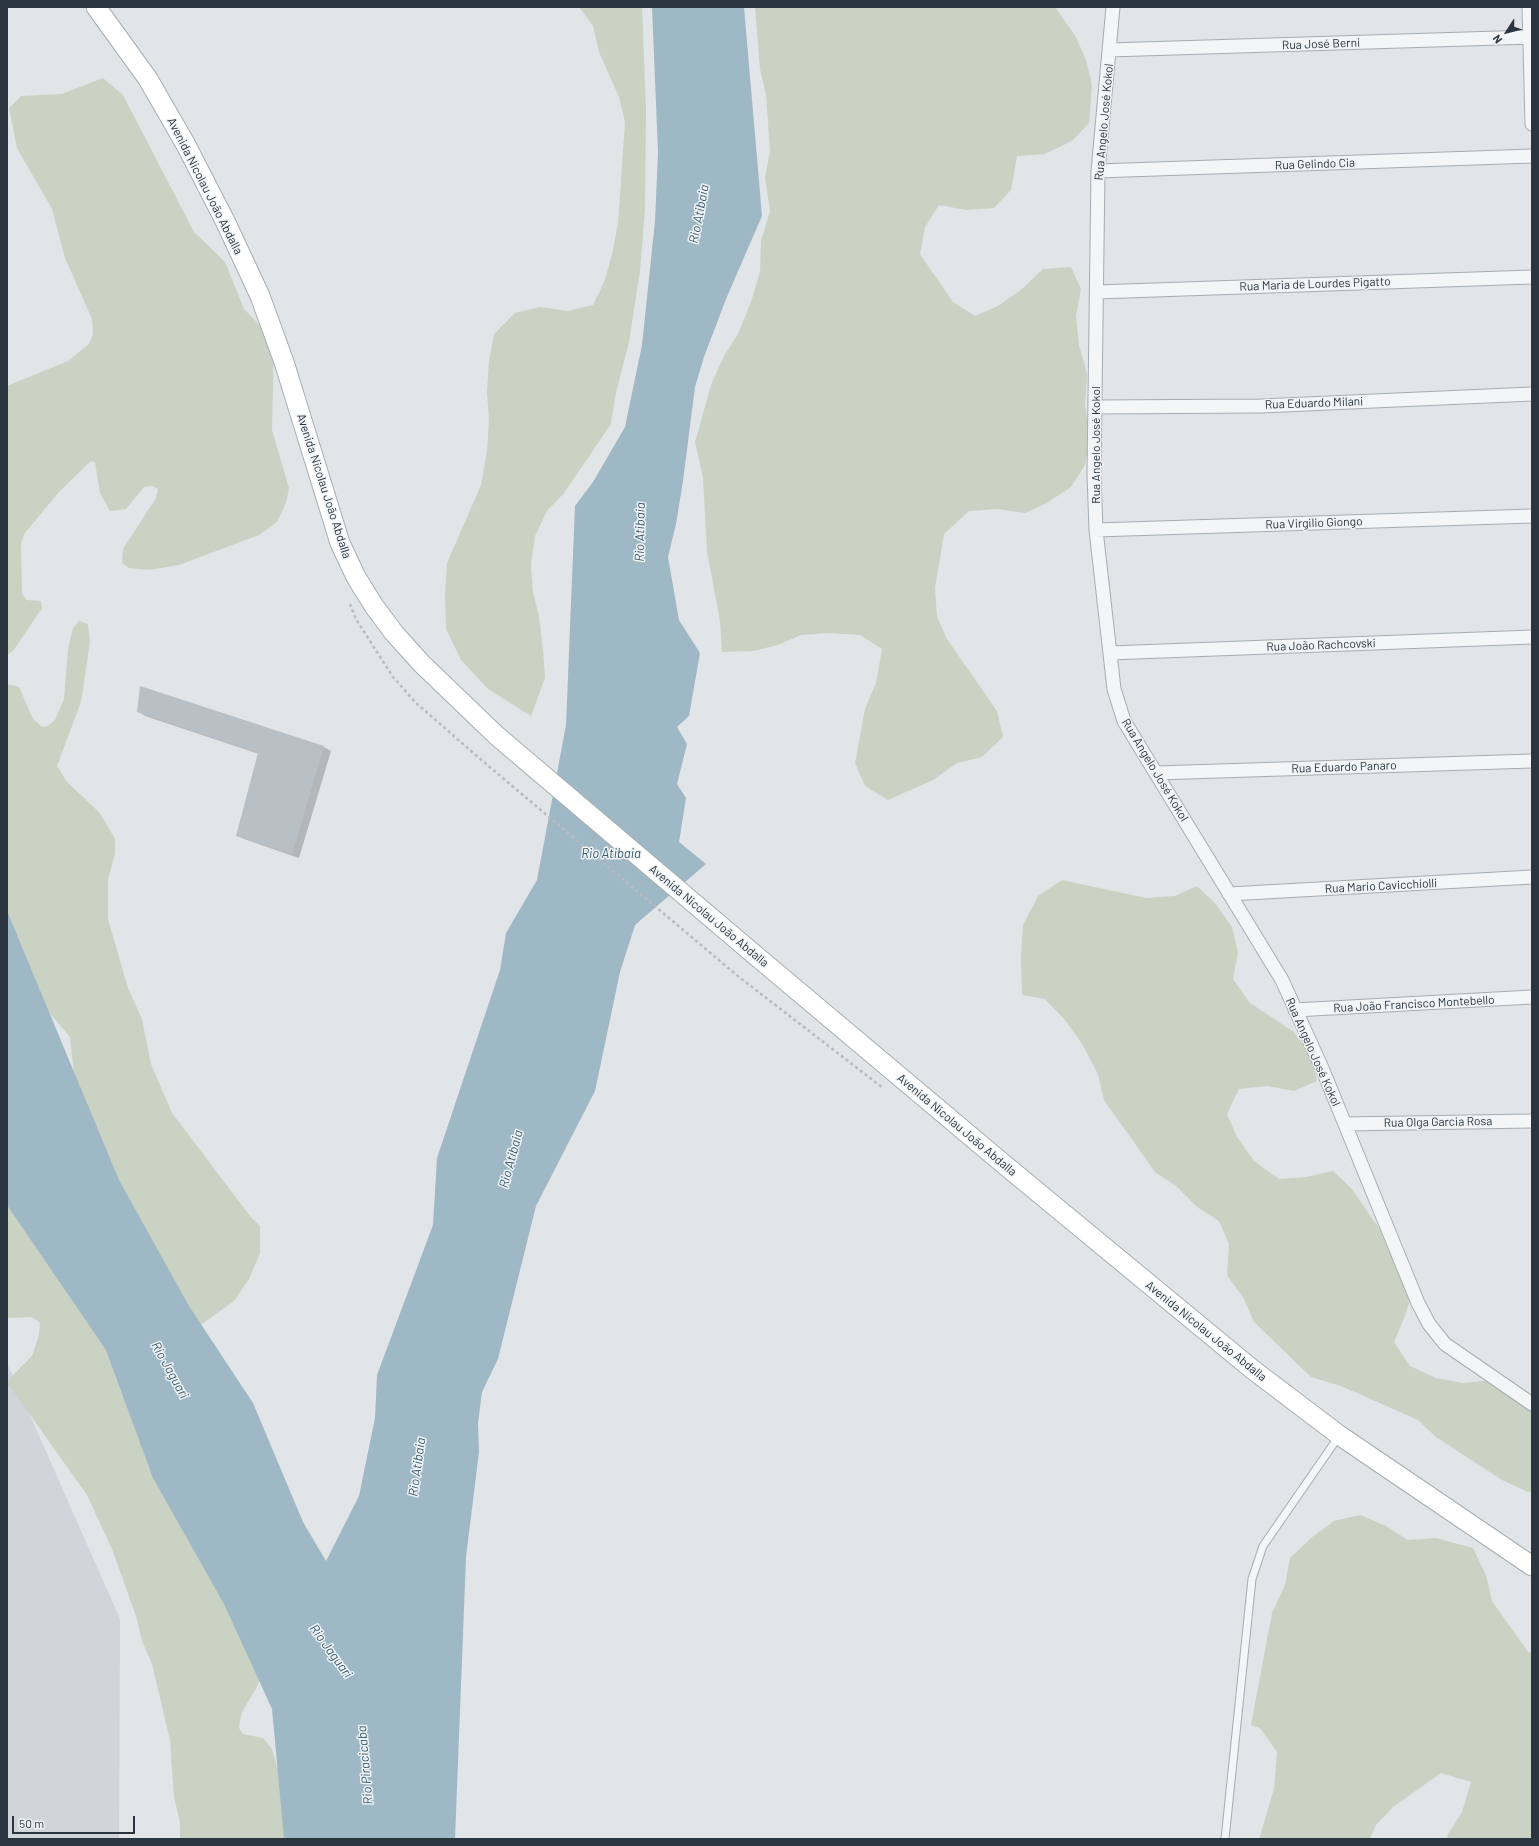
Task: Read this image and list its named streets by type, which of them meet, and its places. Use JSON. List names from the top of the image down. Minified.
{"streets":{"main road":["Avenida Nicolau João Abdalla"],"street":["Rua José Berni","Rua Angelo José Kokol","Rua Gelindo Cia","Rua Maria de Lourdes Pigatto","Rua Eduardo Milani","Rua Virgilio Giongo","Rua João Rachcovski","Rua Eduardo Panaro","Rua Mario Cavicchiolli","Rua João Francisco Montebello","Rua Olga Garcia Rosa"]},"crossings":[["Rua José Berni","Rua Angelo José Kokol"],["Rua Angelo José Kokol","Rua Gelindo Cia"],["Rua Angelo José Kokol","Rua Maria de Lourdes Pigatto"],["Rua Angelo José Kokol","Rua Eduardo Milani"],["Rua Angelo José Kokol","Rua Virgilio Giongo"],["Rua Angelo José Kokol","Rua João Rachcovski"],["Rua Angelo José Kokol","Rua Eduardo Panaro"],["Rua Angelo José Kokol","Rua Mario Cavicchiolli"],["Rua Angelo José Kokol","Rua João Francisco Montebello"],["Rua Angelo José Kokol","Rua Olga Garcia Rosa"]],"water":["Rio Atibaia","Rio Jaguari","Rio Piracicaba"],"scale_bar":"50 m","north":"bottom left"}
